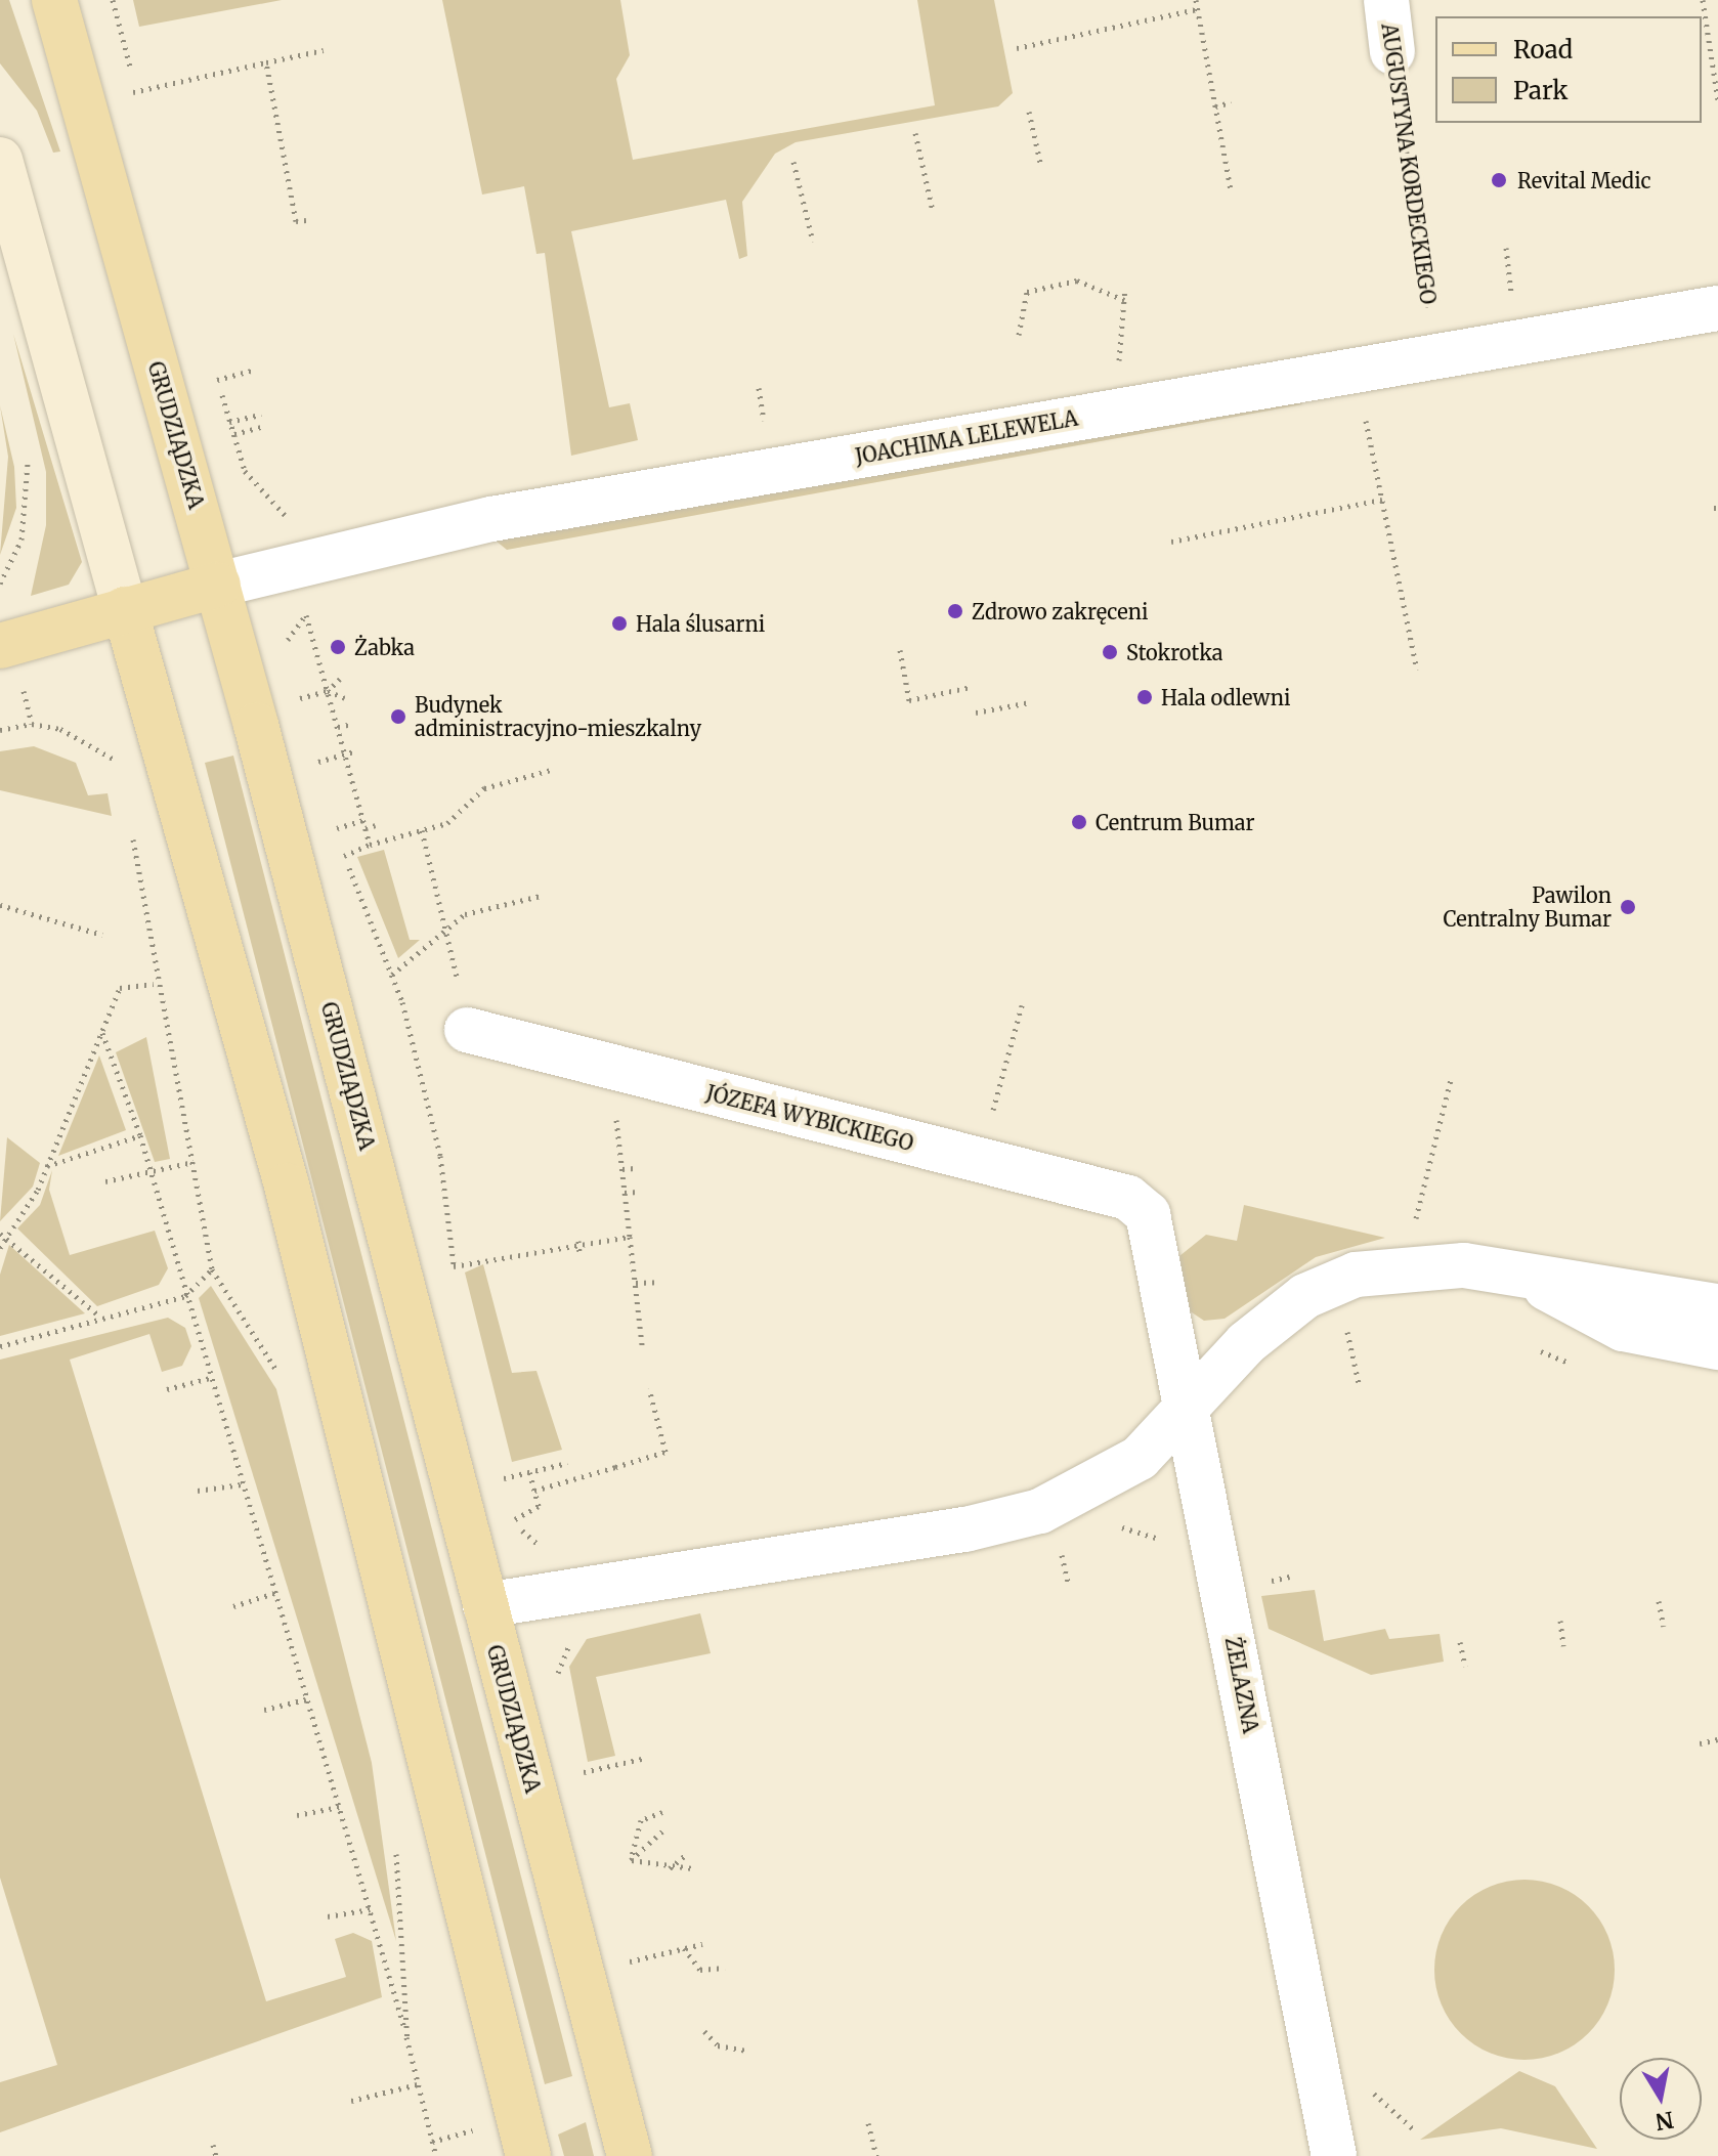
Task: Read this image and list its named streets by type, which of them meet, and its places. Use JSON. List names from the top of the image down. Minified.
{"streets":{"main road":["GRUDZIĄDZKA"],"street":["AUGUSTYNA KORDECKIEGO","JOACHIMA LELEWELA","JÓZEFA WYBICKIEGO","ŻELAZNA"]},"crossings":[["GRUDZIĄDZKA","JOACHIMA LELEWELA"],["JÓZEFA WYBICKIEGO","ŻELAZNA"]],"places":["Revital Medic","Zdrowo zakręceni","Hala ślusarni","Żabka","Stokrotka","Hala odlewni","Budynek administracyjno-mieszkalny","Centrum Bumar","Pawilon Centralny Bumar"],"legend":["Road","Park"],"north":"bottom"}
